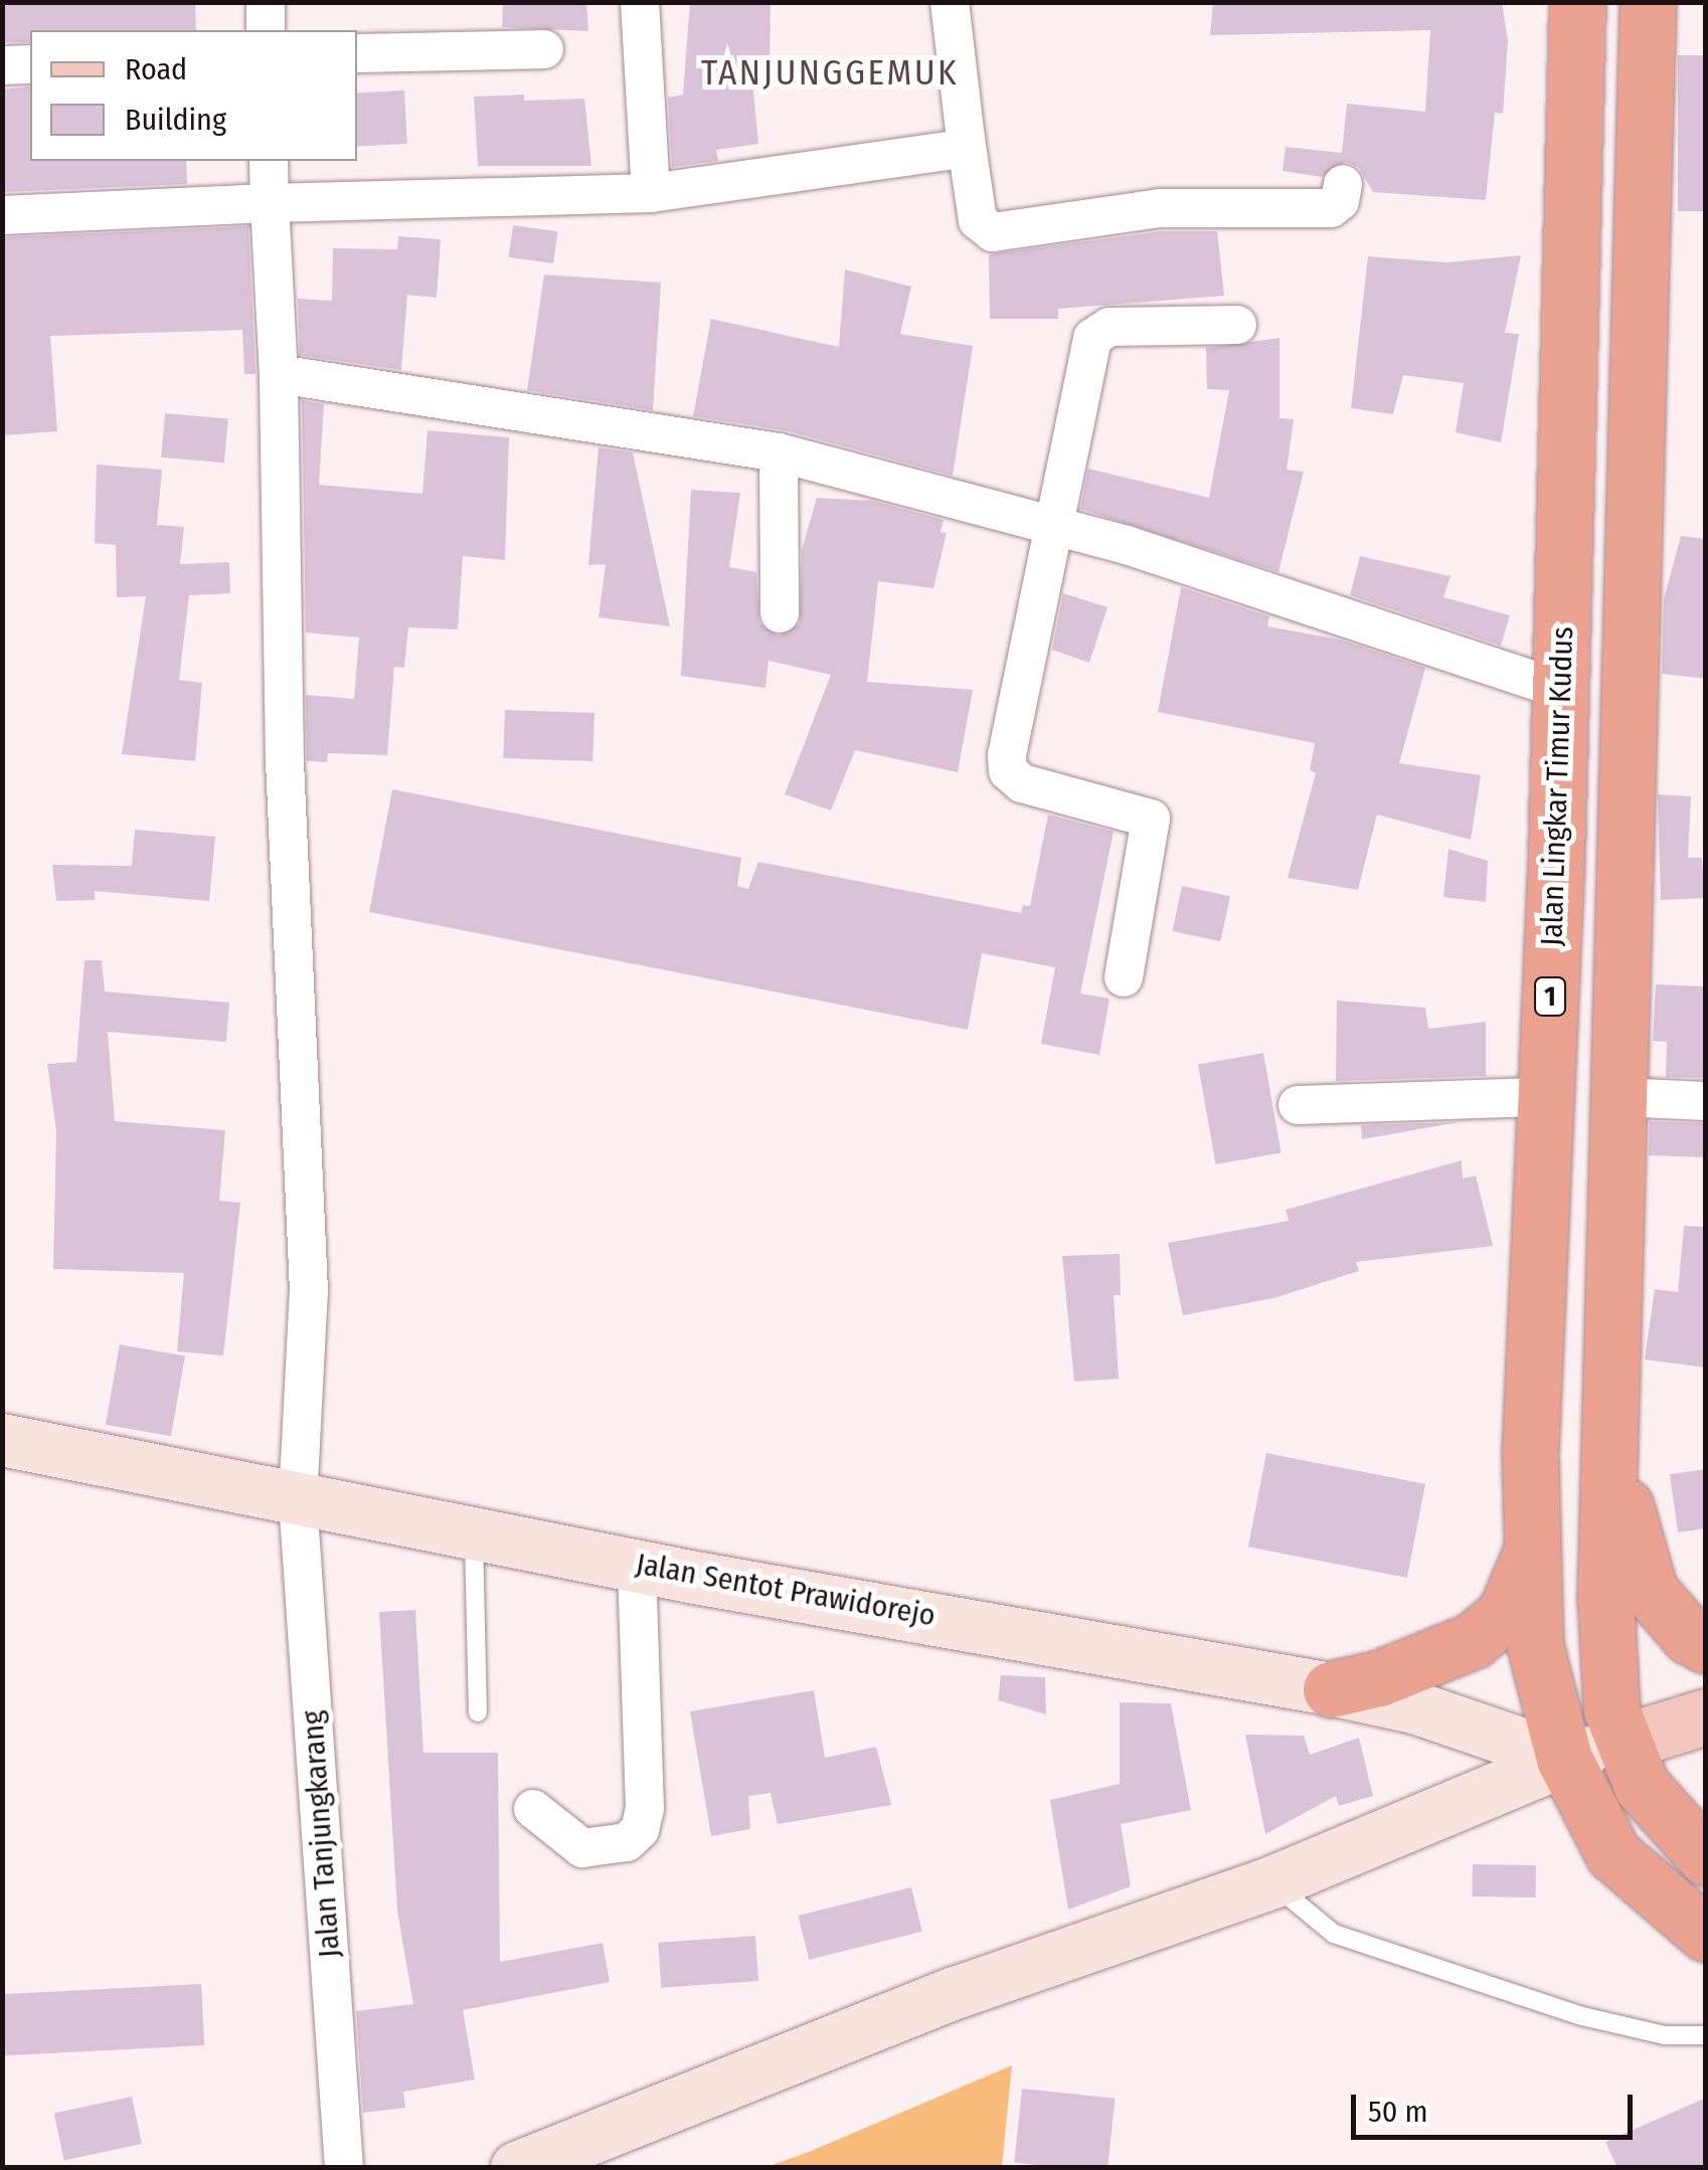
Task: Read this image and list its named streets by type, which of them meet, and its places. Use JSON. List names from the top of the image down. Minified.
{"streets":{"highway":["Jalan Lingkar Timur Kudus","1"],"main road":["Jalan Sentot Prawidorejo"],"street":["Jalan Tanjungkarang"]},"crossings":[["Jalan Lingkar Timur Kudus","Jalan Sentot Prawidorejo"],["Jalan Sentot Prawidorejo","Jalan Tanjungkarang"]],"districts":["TANJUNGGEMUK"],"legend":["Road","Building"],"scale_bar":"50 m"}
